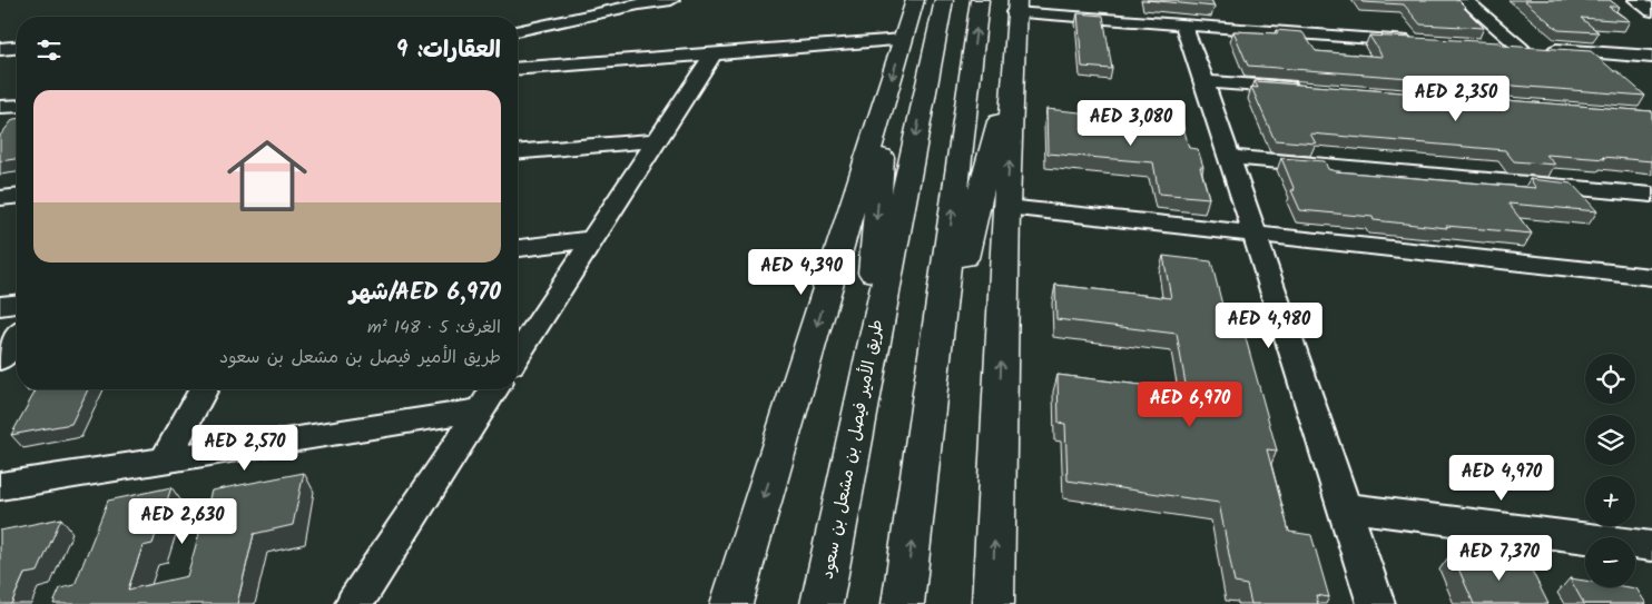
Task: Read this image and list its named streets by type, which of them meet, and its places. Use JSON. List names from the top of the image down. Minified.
{"streets":{"main road":["طريق الأمير فيصل بن مشعل بن سعود"]},"page":{"heading":"العقارات: 9","price":["AED 2,350","AED 3,080","AED 4,390","AED 4,980","AED 6,970","AED 2,570","AED 4,970","AED 2,630","AED 7,370"],"list":[{"name":"AED 6,970/شهر","note":"الغرف: 5 · 148 m² · طريق الأمير فيصل بن مشعل بن سعود"}],"map_buttons":["+","−"]}}
